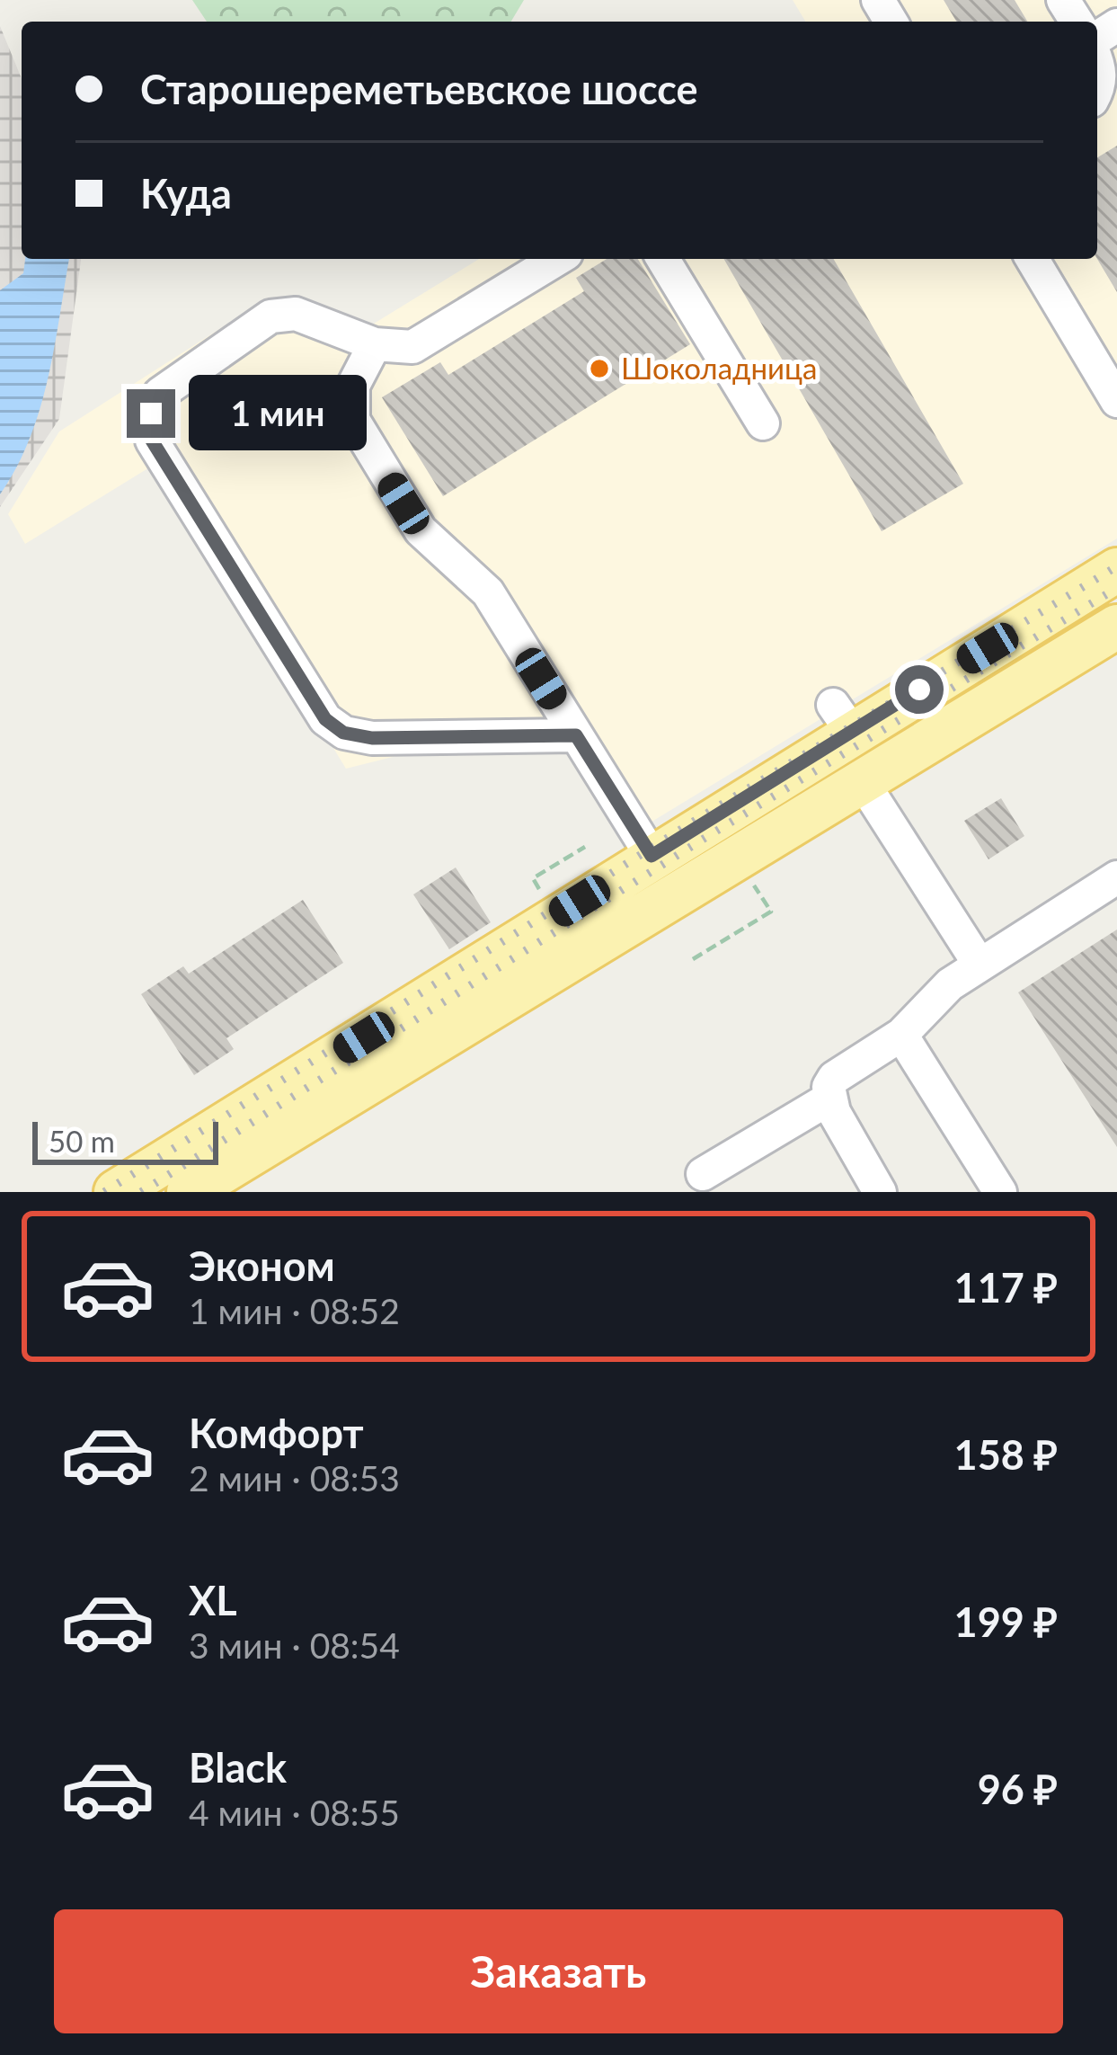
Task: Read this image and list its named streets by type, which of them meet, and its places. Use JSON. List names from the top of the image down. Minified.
{"places":["Шоколадница"],"scale_bar":"50 m","page":{"banner":["Старошереметьевское шоссе","Куда"],"bubble":"1 мин","scale":"50 m","list":[{"name":"Эконом","note":"1 мин · 08:52","value":"117 ₽"},{"name":"Комфорт","note":"2 мин · 08:53","value":"158 ₽"},{"name":"XL","note":"3 мин · 08:54","value":"199 ₽"},{"name":"Black","note":"4 мин · 08:55","value":"96 ₽"}],"buttons":"Заказать"}}
